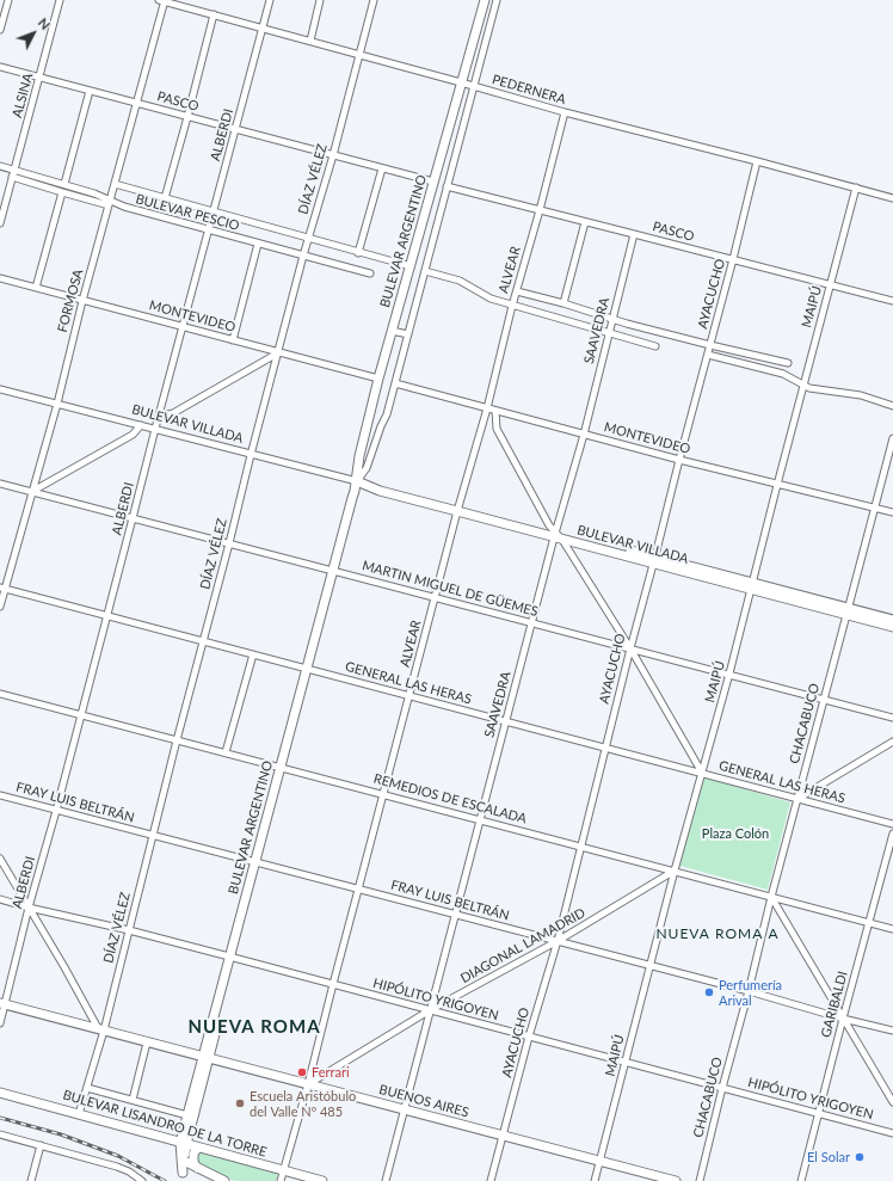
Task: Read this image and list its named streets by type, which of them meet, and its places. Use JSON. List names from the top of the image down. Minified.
{"streets":{"main road":["BULEVAR ARGENTINO","BULEVAR VILLADA","BUENOS AIRES","BULEVAR LISANDRO DE LA TORRE"],"street":["PEDERNERA","ALSINA","PASCO","ALBERDI","DÍAZ VÉLEZ","BULEVAR PESCIO","ALVEAR","AYACUCHO","FORMOSA","MAIPÚ","MONTEVIDEO","SAAVEDRA","MARTIN MIGUEL DE GÜEMES","GENERAL LAS HERAS","CHACABUCO","REMEDIOS DE ESCALADA","FRAY LUIS BELTRÁN","DIAGONAL LAMADRID","HIPÓLITO YRIGOYEN","GARIBALDI"]},"crossings":[["PEDERNERA","ALBERDI"],["PEDERNERA","DÍAZ VÉLEZ"],["PEDERNERA","BULEVAR ARGENTINO"],["PEDERNERA","ALVEAR"],["PEDERNERA","AYACUCHO"],["PEDERNERA","FORMOSA"],["PEDERNERA","MAIPÚ"],["ALSINA","PASCO"],["ALSINA","BULEVAR PESCIO"],["PASCO","ALBERDI"],["PASCO","DÍAZ VÉLEZ"],["PASCO","BULEVAR ARGENTINO"],["PASCO","ALVEAR"],["PASCO","AYACUCHO"],["PASCO","FORMOSA"],["PASCO","MAIPÚ"],["PASCO","SAAVEDRA"],["ALBERDI","BULEVAR PESCIO"],["ALBERDI","MONTEVIDEO"],["ALBERDI","BULEVAR VILLADA"],["ALBERDI","MARTIN MIGUEL DE GÜEMES"],["ALBERDI","GENERAL LAS HERAS"],["ALBERDI","REMEDIOS DE ESCALADA"],["ALBERDI","FRAY LUIS BELTRÁN"],["ALBERDI","HIPÓLITO YRIGOYEN"],["ALBERDI","BUENOS AIRES"],["DÍAZ VÉLEZ","BULEVAR PESCIO"],["DÍAZ VÉLEZ","MONTEVIDEO"],["DÍAZ VÉLEZ","BULEVAR VILLADA"],["DÍAZ VÉLEZ","MARTIN MIGUEL DE GÜEMES"],["DÍAZ VÉLEZ","GENERAL LAS HERAS"],["DÍAZ VÉLEZ","REMEDIOS DE ESCALADA"],["DÍAZ VÉLEZ","FRAY LUIS BELTRÁN"],["DÍAZ VÉLEZ","HIPÓLITO YRIGOYEN"],["DÍAZ VÉLEZ","BUENOS AIRES"],["DÍAZ VÉLEZ","BULEVAR LISANDRO DE LA TORRE"],["BULEVAR PESCIO","BULEVAR ARGENTINO"],["BULEVAR PESCIO","FORMOSA"],["BULEVAR ARGENTINO","MONTEVIDEO"],["BULEVAR ARGENTINO","BULEVAR VILLADA"],["BULEVAR ARGENTINO","MARTIN MIGUEL DE GÜEMES"],["BULEVAR ARGENTINO","GENERAL LAS HERAS"],["BULEVAR ARGENTINO","REMEDIOS DE ESCALADA"],["BULEVAR ARGENTINO","FRAY LUIS BELTRÁN"],["BULEVAR ARGENTINO","HIPÓLITO YRIGOYEN"],["BULEVAR ARGENTINO","BUENOS AIRES"],["BULEVAR ARGENTINO","BULEVAR LISANDRO DE LA TORRE"],["ALVEAR","MONTEVIDEO"],["ALVEAR","BULEVAR VILLADA"],["ALVEAR","MARTIN MIGUEL DE GÜEMES"],["ALVEAR","GENERAL LAS HERAS"],["ALVEAR","REMEDIOS DE ESCALADA"],["ALVEAR","FRAY LUIS BELTRÁN"],["ALVEAR","DIAGONAL LAMADRID"],["ALVEAR","HIPÓLITO YRIGOYEN"],["ALVEAR","BUENOS AIRES"],["ALVEAR","BULEVAR LISANDRO DE LA TORRE"],["AYACUCHO","MONTEVIDEO"],["AYACUCHO","BULEVAR VILLADA"],["AYACUCHO","MARTIN MIGUEL DE GÜEMES"],["AYACUCHO","GENERAL LAS HERAS"],["AYACUCHO","REMEDIOS DE ESCALADA"],["AYACUCHO","FRAY LUIS BELTRÁN"],["AYACUCHO","DIAGONAL LAMADRID"],["AYACUCHO","HIPÓLITO YRIGOYEN"],["AYACUCHO","BUENOS AIRES"],["FORMOSA","MONTEVIDEO"],["FORMOSA","BULEVAR VILLADA"],["FORMOSA","MARTIN MIGUEL DE GÜEMES"],["FORMOSA","GENERAL LAS HERAS"],["MAIPÚ","MONTEVIDEO"],["MAIPÚ","BULEVAR VILLADA"],["MAIPÚ","MARTIN MIGUEL DE GÜEMES"],["MAIPÚ","GENERAL LAS HERAS"],["MAIPÚ","REMEDIOS DE ESCALADA"],["MAIPÚ","FRAY LUIS BELTRÁN"],["MAIPÚ","DIAGONAL LAMADRID"],["MAIPÚ","HIPÓLITO YRIGOYEN"],["MAIPÚ","BUENOS AIRES"],["MONTEVIDEO","SAAVEDRA"],["MONTEVIDEO","CHACABUCO"],["SAAVEDRA","BULEVAR VILLADA"],["SAAVEDRA","MARTIN MIGUEL DE GÜEMES"],["SAAVEDRA","GENERAL LAS HERAS"],["SAAVEDRA","REMEDIOS DE ESCALADA"],["SAAVEDRA","FRAY LUIS BELTRÁN"],["SAAVEDRA","DIAGONAL LAMADRID"],["SAAVEDRA","HIPÓLITO YRIGOYEN"],["SAAVEDRA","BUENOS AIRES"],["BULEVAR VILLADA","CHACABUCO"],["MARTIN MIGUEL DE GÜEMES","CHACABUCO"],["GENERAL LAS HERAS","CHACABUCO"],["CHACABUCO","REMEDIOS DE ESCALADA"],["CHACABUCO","FRAY LUIS BELTRÁN"],["CHACABUCO","HIPÓLITO YRIGOYEN"],["REMEDIOS DE ESCALADA","DIAGONAL LAMADRID"],["REMEDIOS DE ESCALADA","GARIBALDI"],["FRAY LUIS BELTRÁN","DIAGONAL LAMADRID"],["FRAY LUIS BELTRÁN","GARIBALDI"],["DIAGONAL LAMADRID","HIPÓLITO YRIGOYEN"],["DIAGONAL LAMADRID","BUENOS AIRES"],["HIPÓLITO YRIGOYEN","GARIBALDI"]],"districts":["NUEVA ROMA A","NUEVA ROMA"],"parks":["Plaza Colón"],"places":["Perfumería Arival","Ferrari","Escuela Aristóbulo del Valle Nº 485","El Solar"],"north":"top right"}
